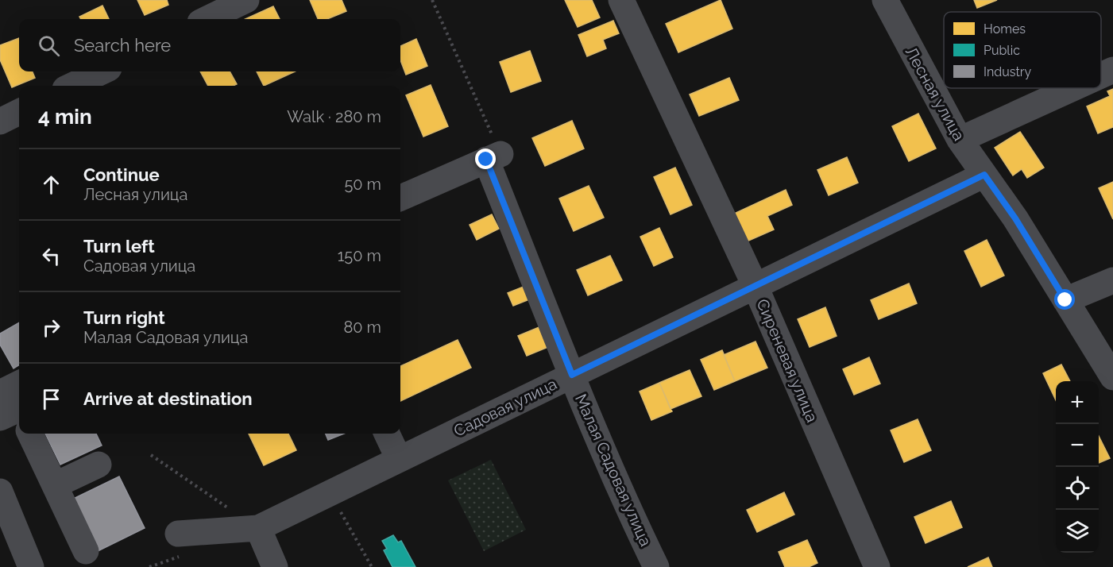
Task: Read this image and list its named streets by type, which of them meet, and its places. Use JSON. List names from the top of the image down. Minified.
{"streets":{"street":["Лесная улица","Сиреневая улица","Садовая улица","Малая Садовая улица"]},"crossings":[["Лесная улица","Садовая улица"],["Сиреневая улица","Садовая улица"],["Садовая улица","Малая Садовая улица"]],"legend":["Homes","Public","Industry"],"page":{"search":"Search here","heading":["4 min","Walk · 280 m"],"list":[["Continue","Лесная улица","50 m"],["Turn left","Садовая улица","150 m"],["Turn right","Малая Садовая улица","80 m"],"Arrive at destination"],"map_buttons":["+","−"]}}
